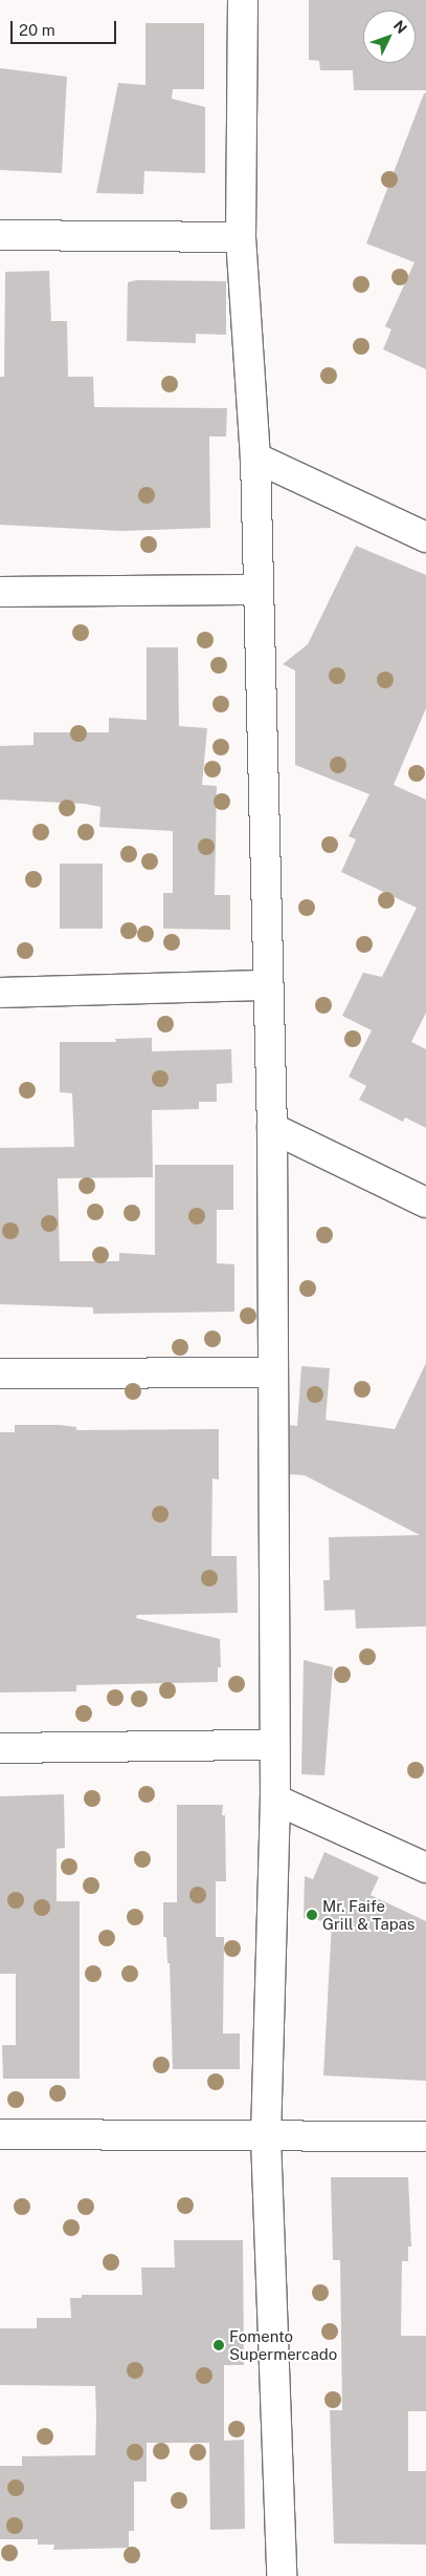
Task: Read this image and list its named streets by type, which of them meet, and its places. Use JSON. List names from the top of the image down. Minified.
{"places":["Mr. Faife Grill & Tapas","Fomento Supermercado"],"scale_bar":"20 m","north":"top right"}
